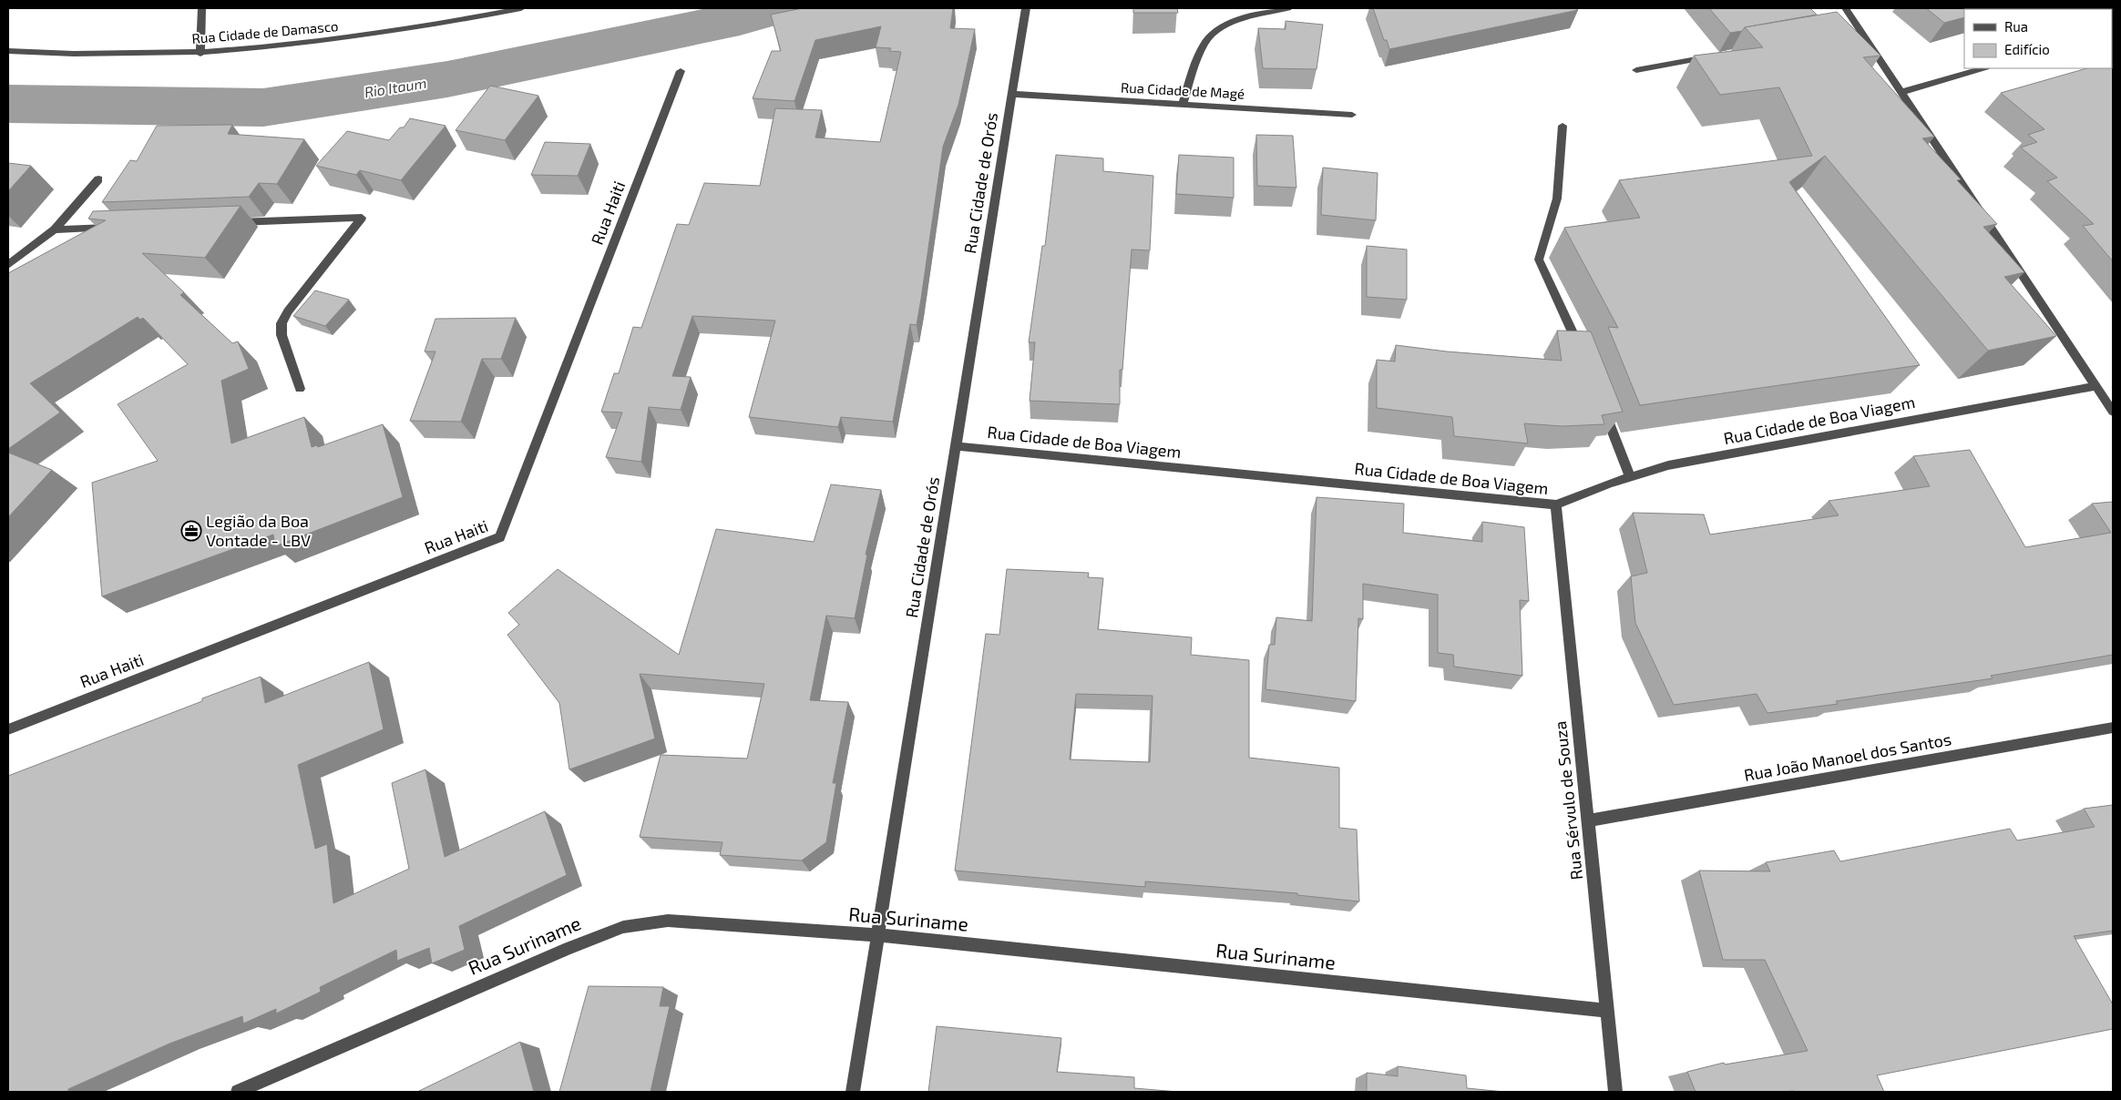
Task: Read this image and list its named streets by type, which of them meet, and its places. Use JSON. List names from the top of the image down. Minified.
{"streets":{"street":["Rua Cidade de Damasco","Rua Cidade de Magé","Rua Cidade de Orós","Rua Haiti","Rua Cidade de Boa Viagem","Rua João Manoel dos Santos","Rua Sérvulo de Souza","Rua Suriname"]},"crossings":[["Rua Cidade de Magé","Rua Cidade de Orós"],["Rua Cidade de Orós","Rua Cidade de Boa Viagem"],["Rua Cidade de Orós","Rua Suriname"],["Rua Cidade de Boa Viagem","Rua Sérvulo de Souza"],["Rua João Manoel dos Santos","Rua Sérvulo de Souza"],["Rua Sérvulo de Souza","Rua Suriname"]],"water":["Rio Itaum"],"places":{"office":["Legião da Boa Vontade - LBV"]},"legend":["Rua","Edifício"]}
